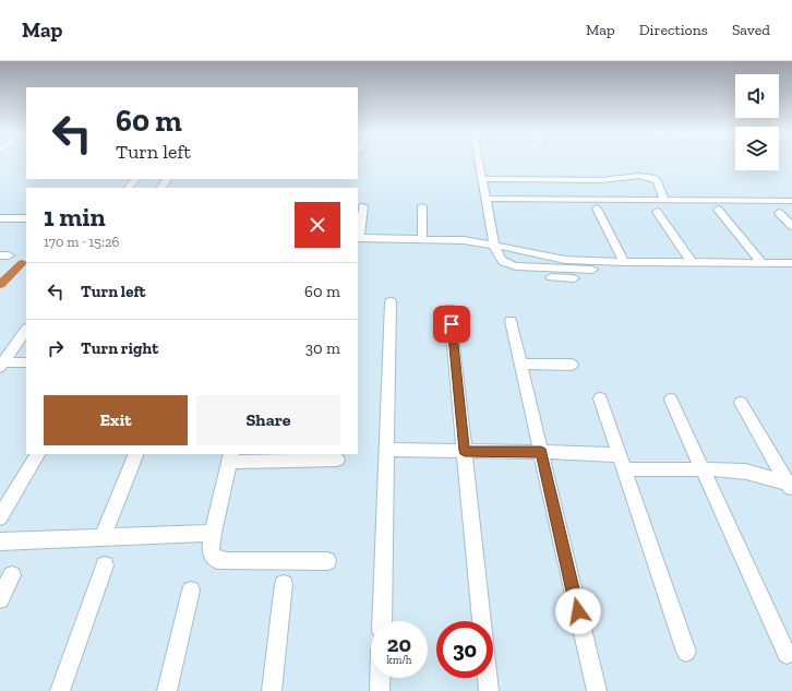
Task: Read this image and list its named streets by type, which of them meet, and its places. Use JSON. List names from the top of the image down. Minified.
{"page":{"header":"Map","nav":["Map","Directions","Saved"],"turn":["60 m","Turn left"],"heading":["1 min","170 m · 15:26"],"list":[{"name":"Turn left","value":"60 m"},{"name":"Turn right","value":"30 m"}],"buttons":["Exit","Share"],"speed":"20 km/h","limit":"30"}}
